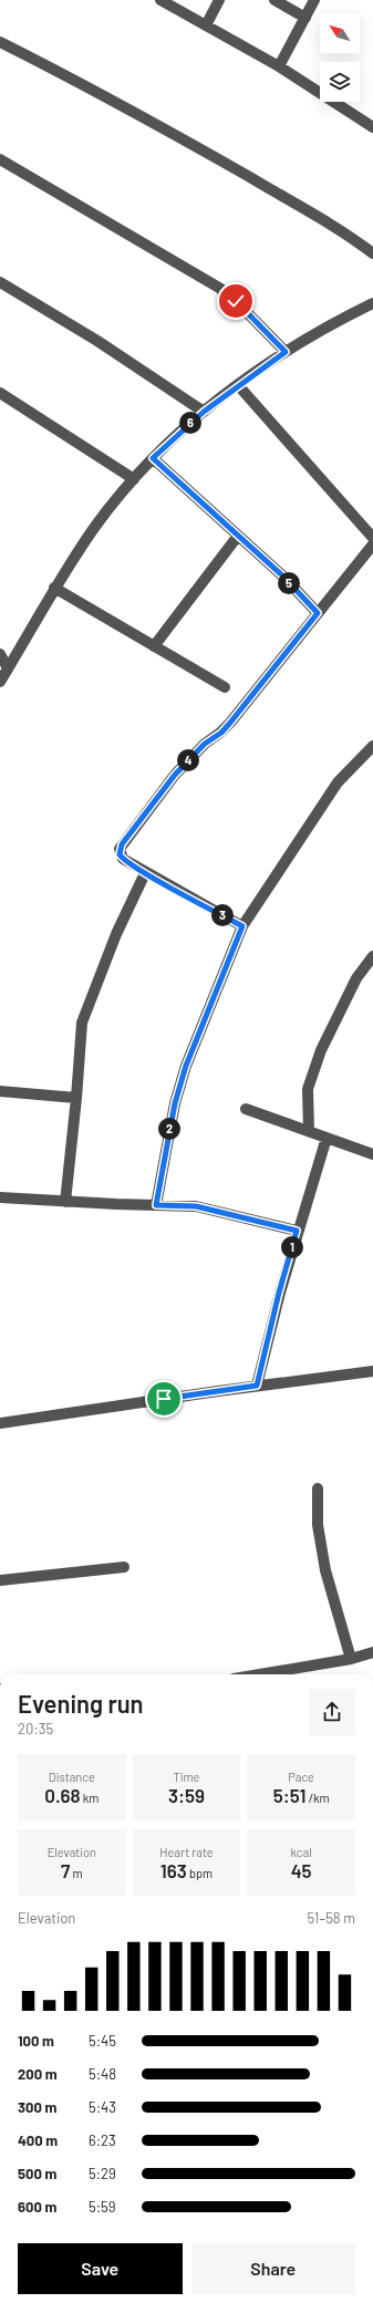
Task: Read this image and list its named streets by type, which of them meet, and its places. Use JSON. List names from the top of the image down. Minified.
{"north":"top left","page":{"pins":["6","5","4","3","2","1"],"heading":["Evening run","20:35"],"stats":[["Distance","0.68 km"],["Time","3:59"],["Pace","5:51 /km"],["Elevation","7 m"],["Heart rate","163 bpm"],["kcal","45"]],"chart":["Elevation","51–58 m"],"list":[{"name":"100 m","note":"5:45"},{"name":"200 m","note":"5:48"},{"name":"300 m","note":"5:43"},{"name":"400 m","note":"6:23"},{"name":"500 m","note":"5:29"},{"name":"600 m","note":"5:59"}],"buttons":["Save","Share"]}}
